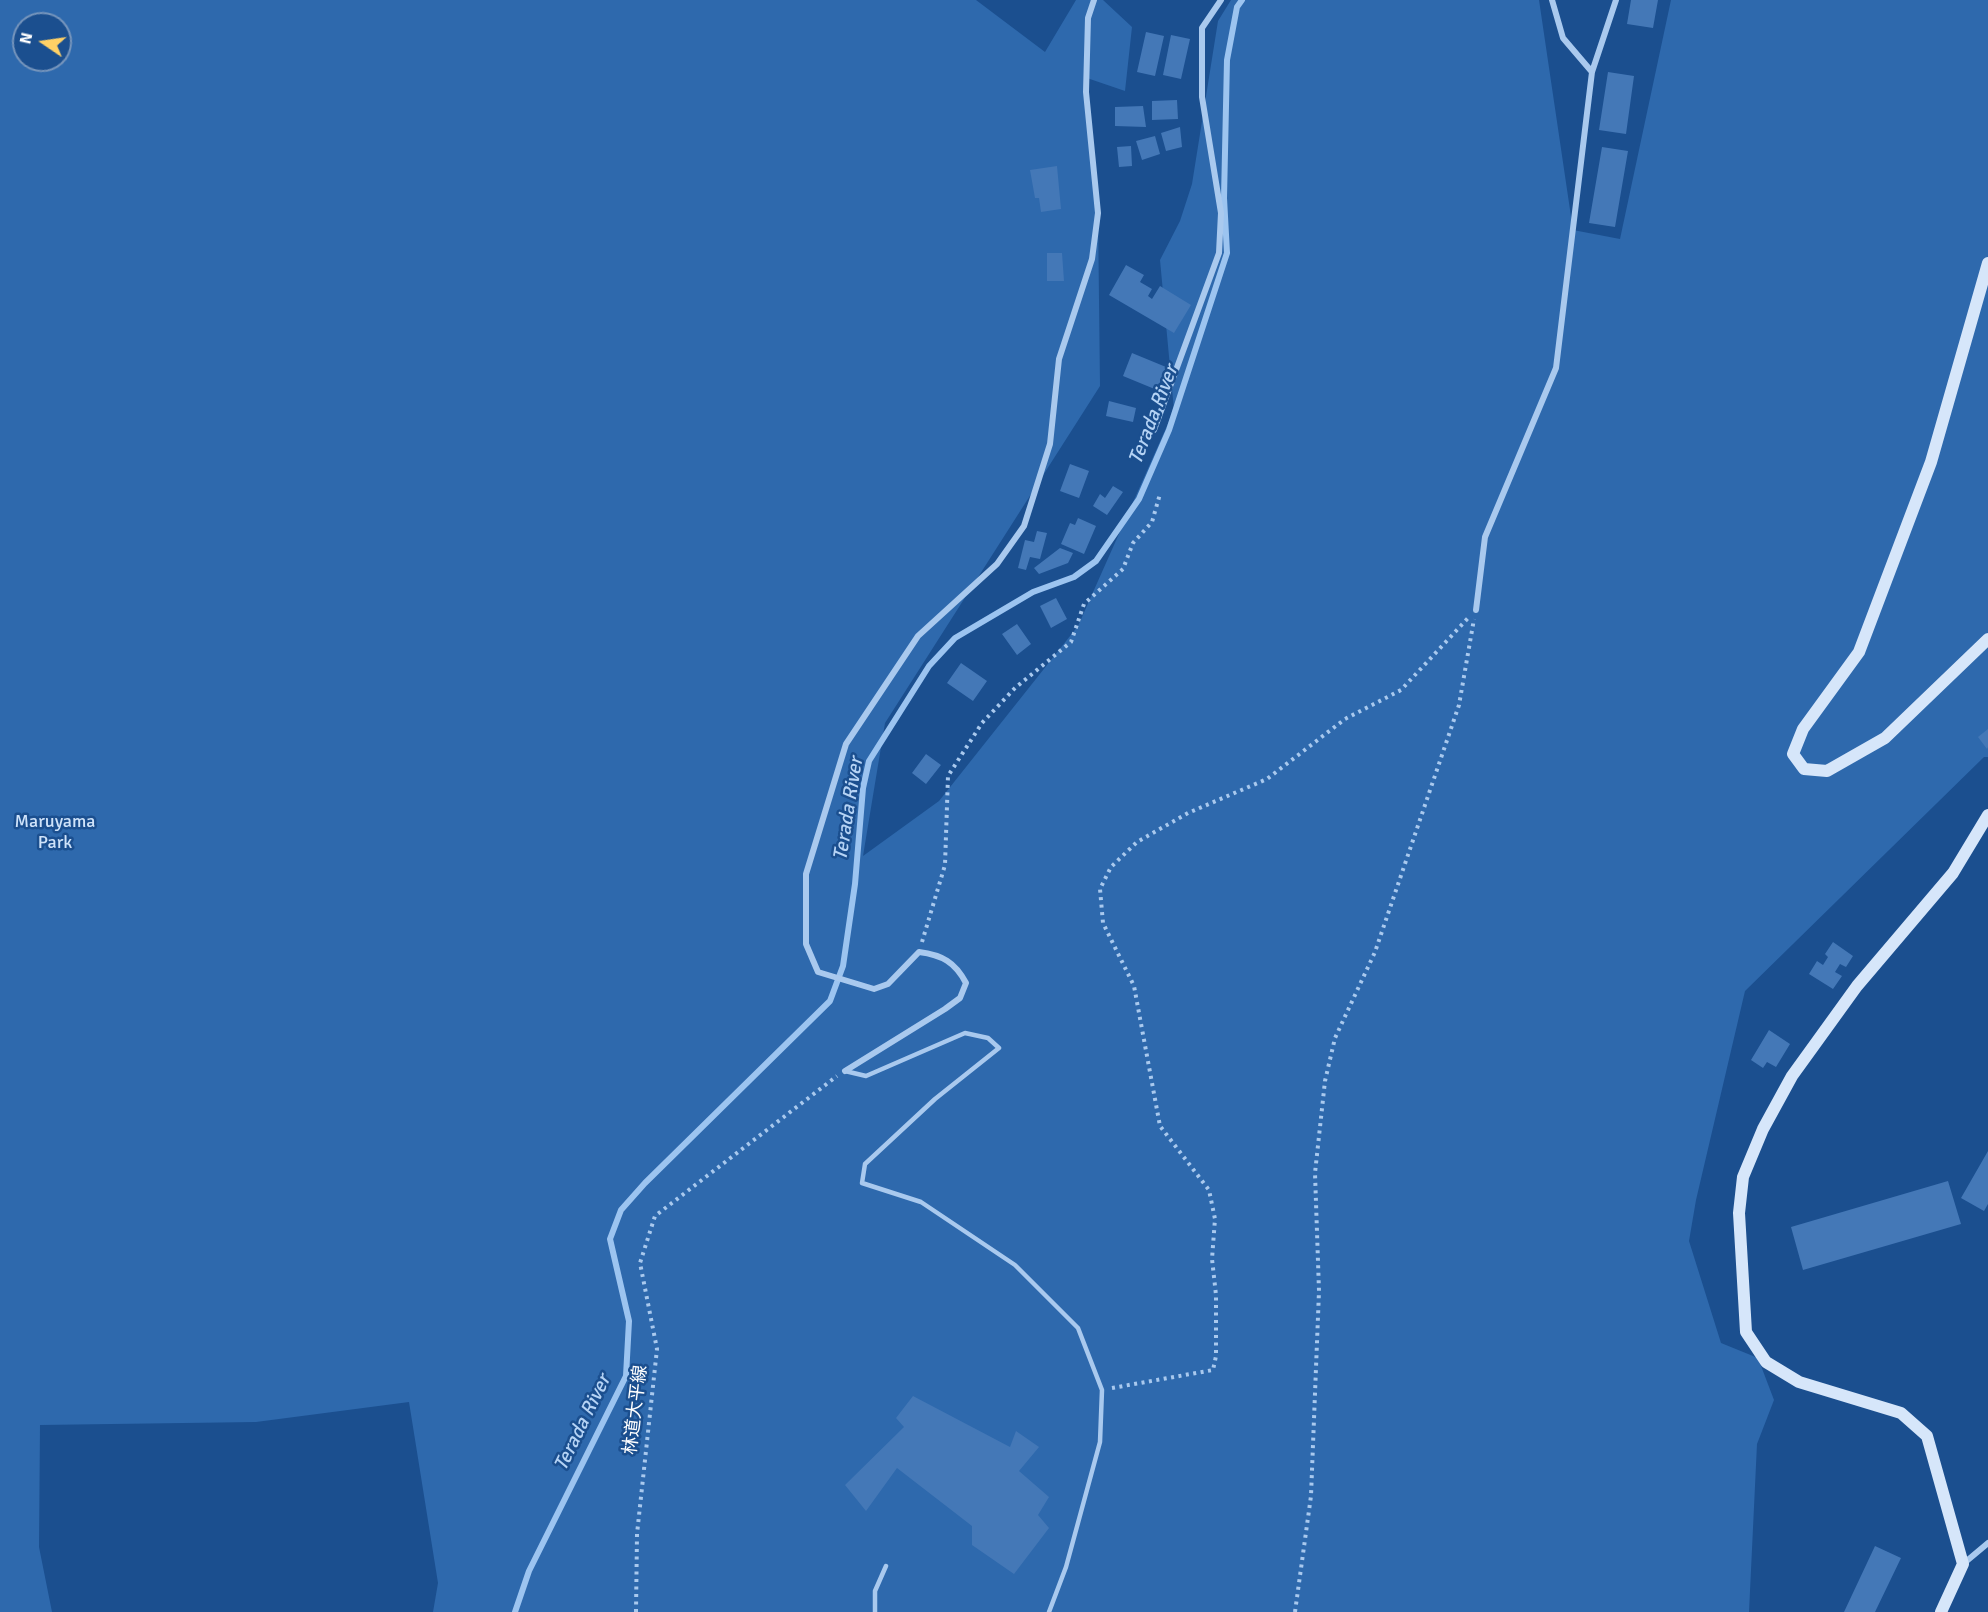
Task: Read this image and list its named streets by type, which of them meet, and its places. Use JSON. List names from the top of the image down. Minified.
{"streets":{"path":["林道大平線"]},"water":["Terada River"],"parks":["Maruyama Park"],"north":"left"}
